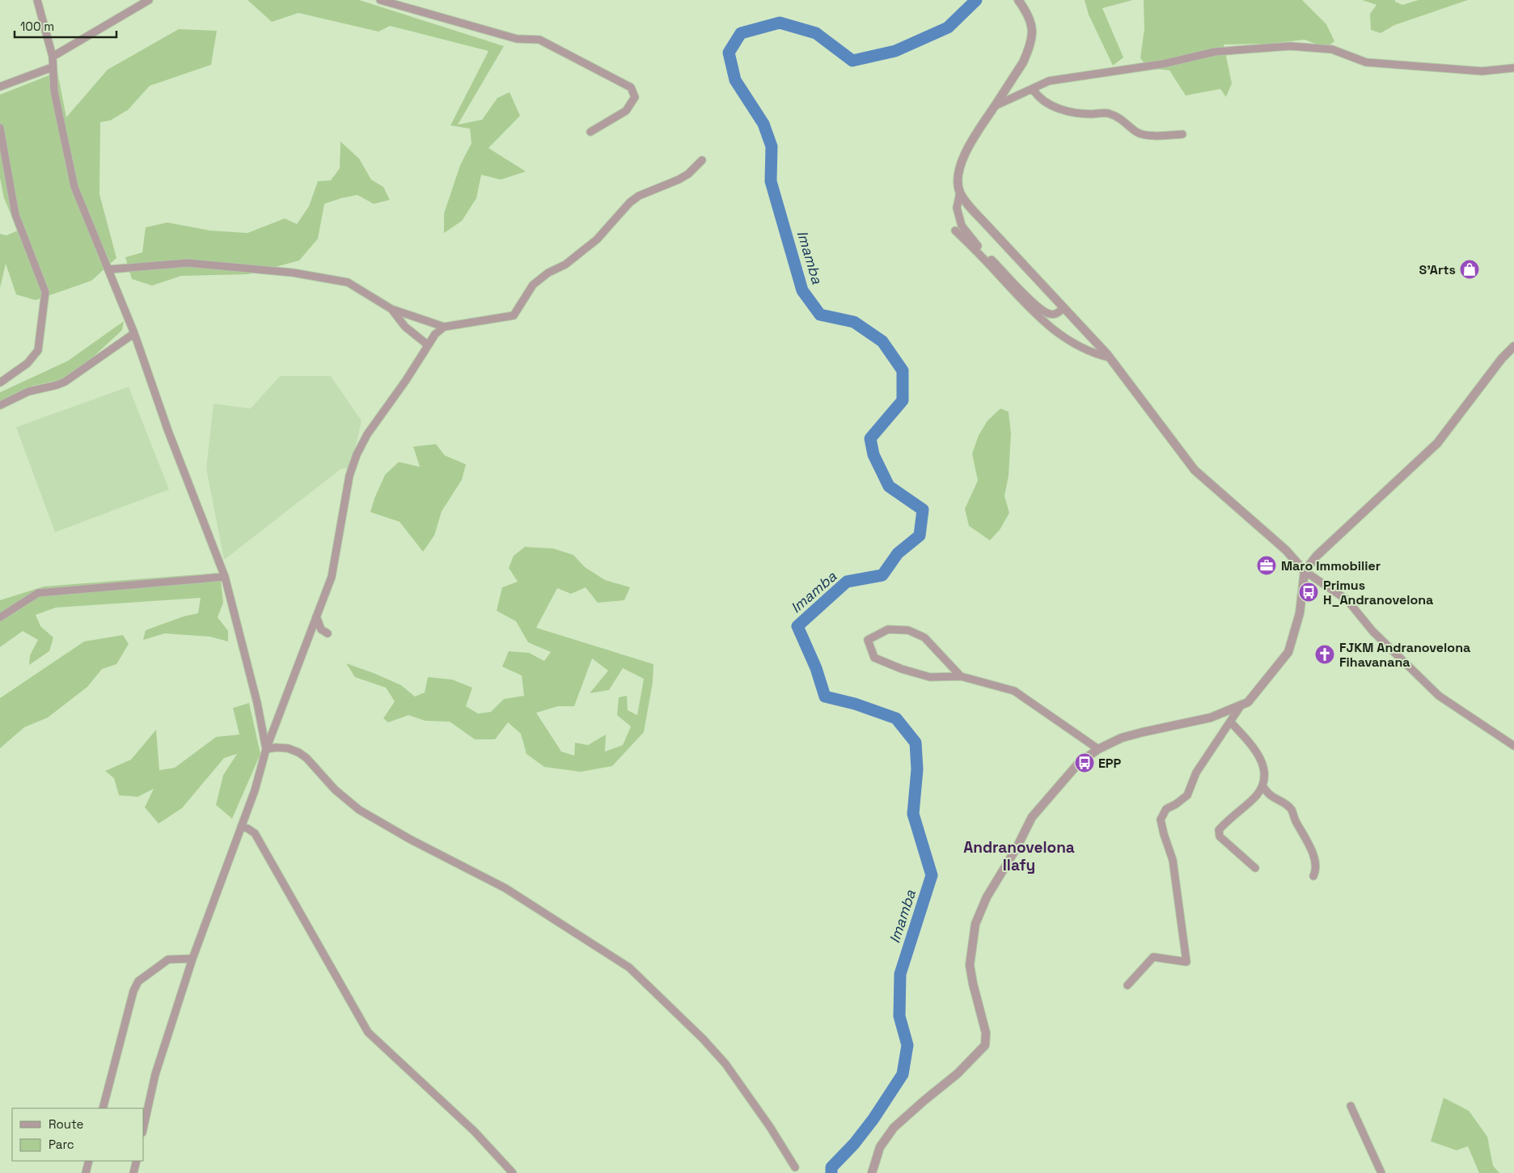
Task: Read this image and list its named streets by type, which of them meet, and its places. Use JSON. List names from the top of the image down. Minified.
{"districts":["Andranovelona Ilafy"],"water":["Imamba"],"places":{"shop":["S'Arts"],"office":["Maro Immobilier"],"bus stop":["Primus H_Andranovelona","EPP"],"church":["FJKM Andranovelona Fihavanana"]},"legend":["Route","Parc"],"scale_bar":"100 m"}
